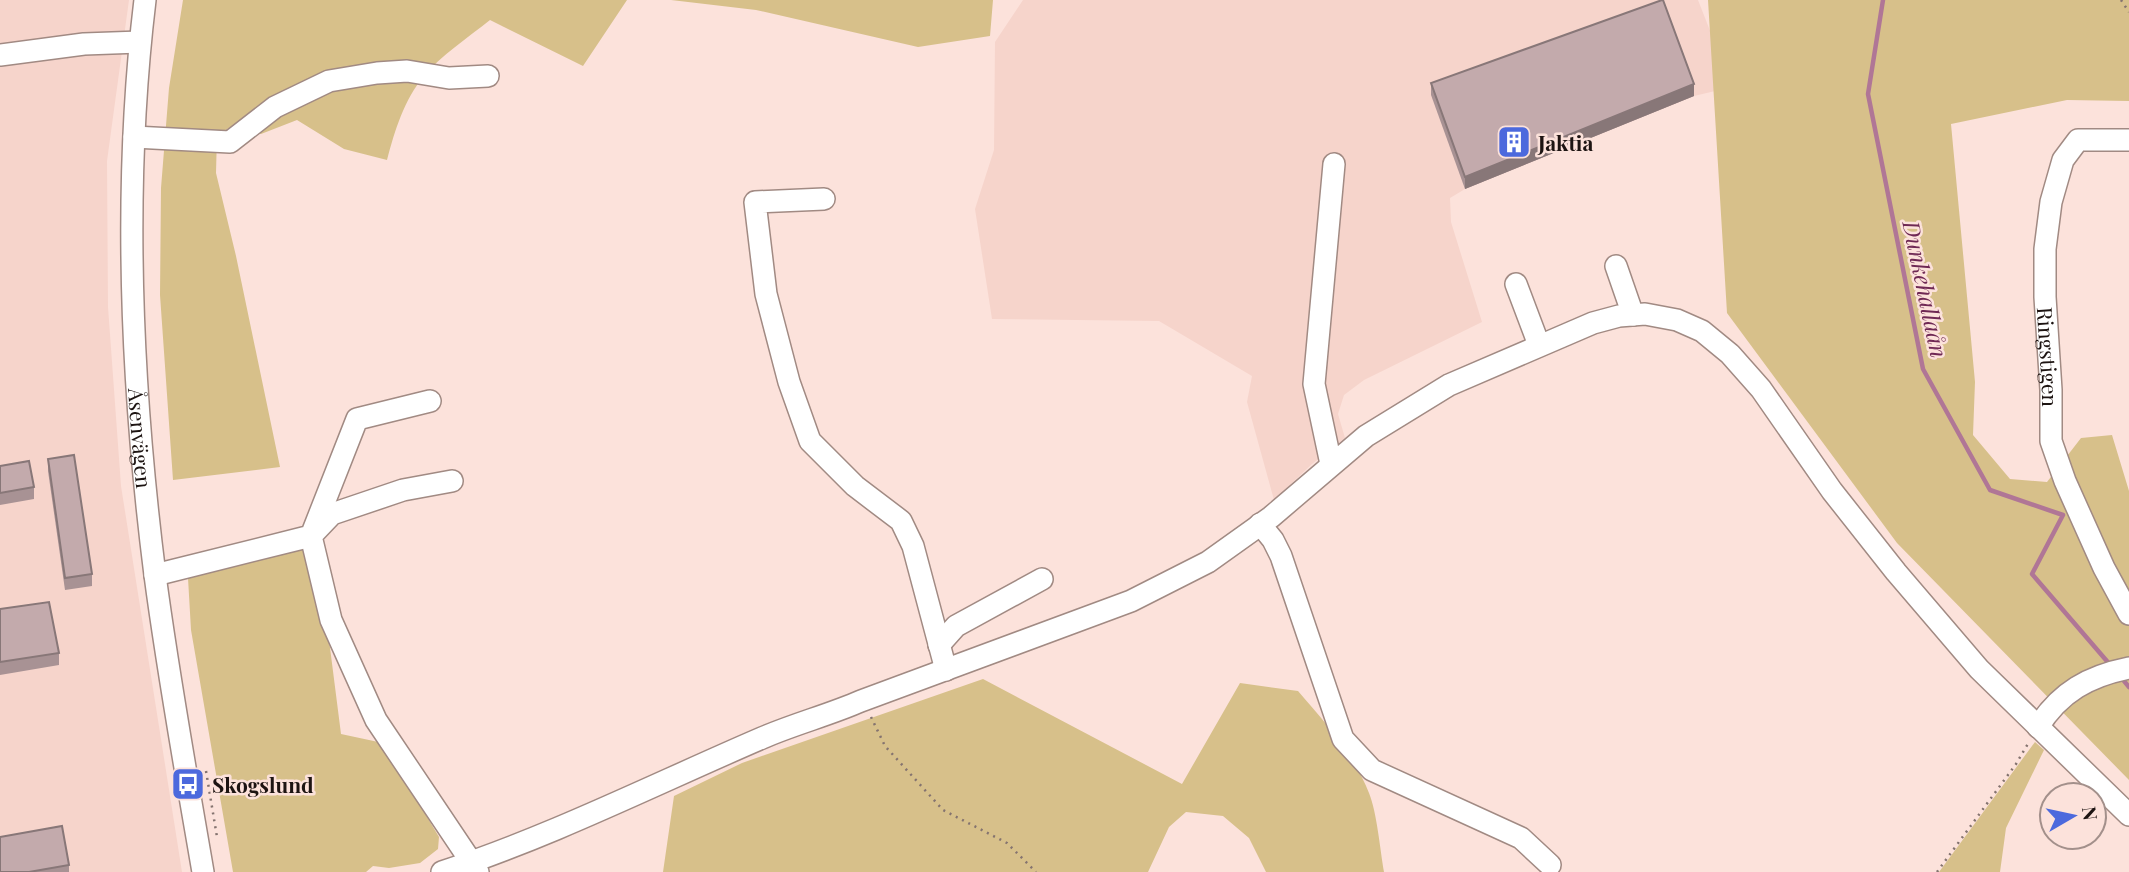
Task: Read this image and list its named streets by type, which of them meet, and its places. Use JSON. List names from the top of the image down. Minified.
{"streets":{"street":["Ringstigen","Åsenvägen"]},"water":["Dunkehallaån"],"places":{"building":["Jaktia"],"bus stop":["Skogslund"]},"north":"right"}
